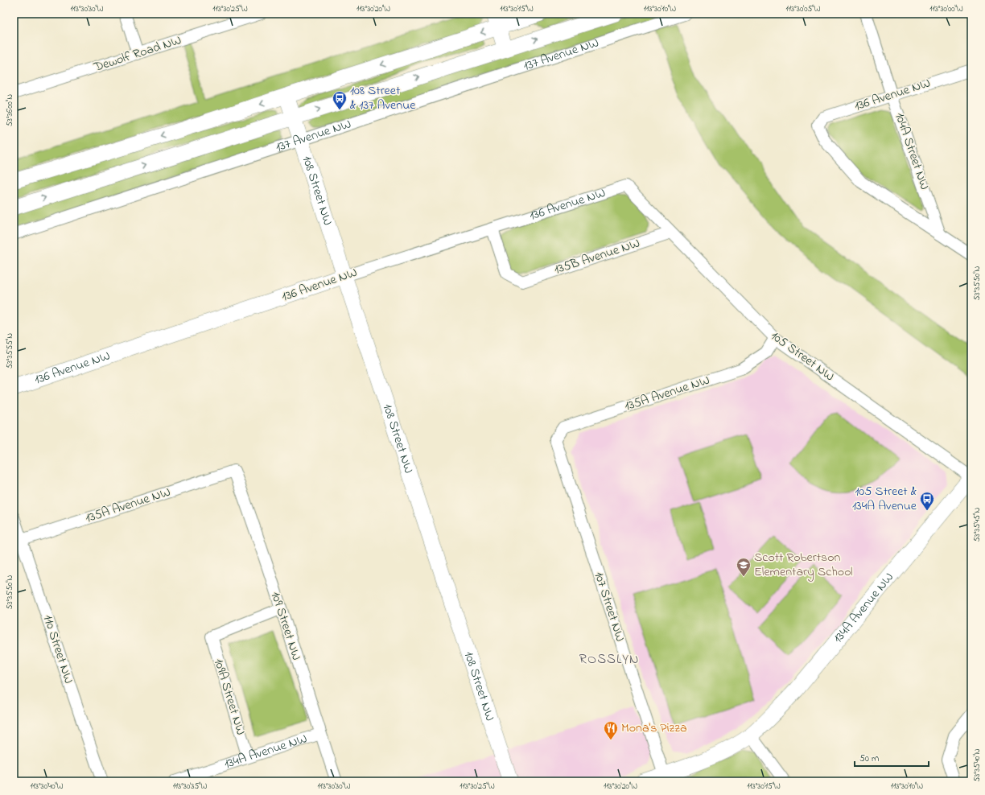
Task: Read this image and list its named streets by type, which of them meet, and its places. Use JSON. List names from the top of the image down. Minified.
{"streets":{"street":["Dewolf Road NW","137 Avenue NW","136 Avenue NW","104A Street NW","108 Street NW","135B Avenue NW","105 Street NW","135A Avenue NW","107 Street NW","134A Avenue NW","109 Street NW","110 Street NW","109A Street NW"]},"crossings":[["137 Avenue NW","108 Street NW"],["136 Avenue NW","104A Street NW"],["136 Avenue NW","108 Street NW"],["136 Avenue NW","135B Avenue NW"],["136 Avenue NW","105 Street NW"],["135B Avenue NW","105 Street NW"],["105 Street NW","135A Avenue NW"],["105 Street NW","134A Avenue NW"],["135A Avenue NW","107 Street NW"],["135A Avenue NW","109 Street NW"],["135A Avenue NW","110 Street NW"],["107 Street NW","134A Avenue NW"],["134A Avenue NW","109 Street NW"],["134A Avenue NW","109A Street NW"],["109 Street NW","109A Street NW"]],"districts":["ROSSLYN"],"places":{"bus stop":["108 Street & 137 Avenue","105 Street & 134A Avenue"],"school or university":["Scott Robertson Elementary School"],"restaurant":["Mona's Pizza"]},"scale_bar":"50 m","coordinates":["113°30'30\"W","113°30'25\"W","113°30'20\"W","113°30'15\"W","113°30'10\"W","113°30'05\"W","113°30'00\"W","53°36'00\"N","53°35'50\"N","53°35'55\"N","53°35'45\"N","53°35'40\"N","113°30'40\"W","113°30'35\"W"]}
